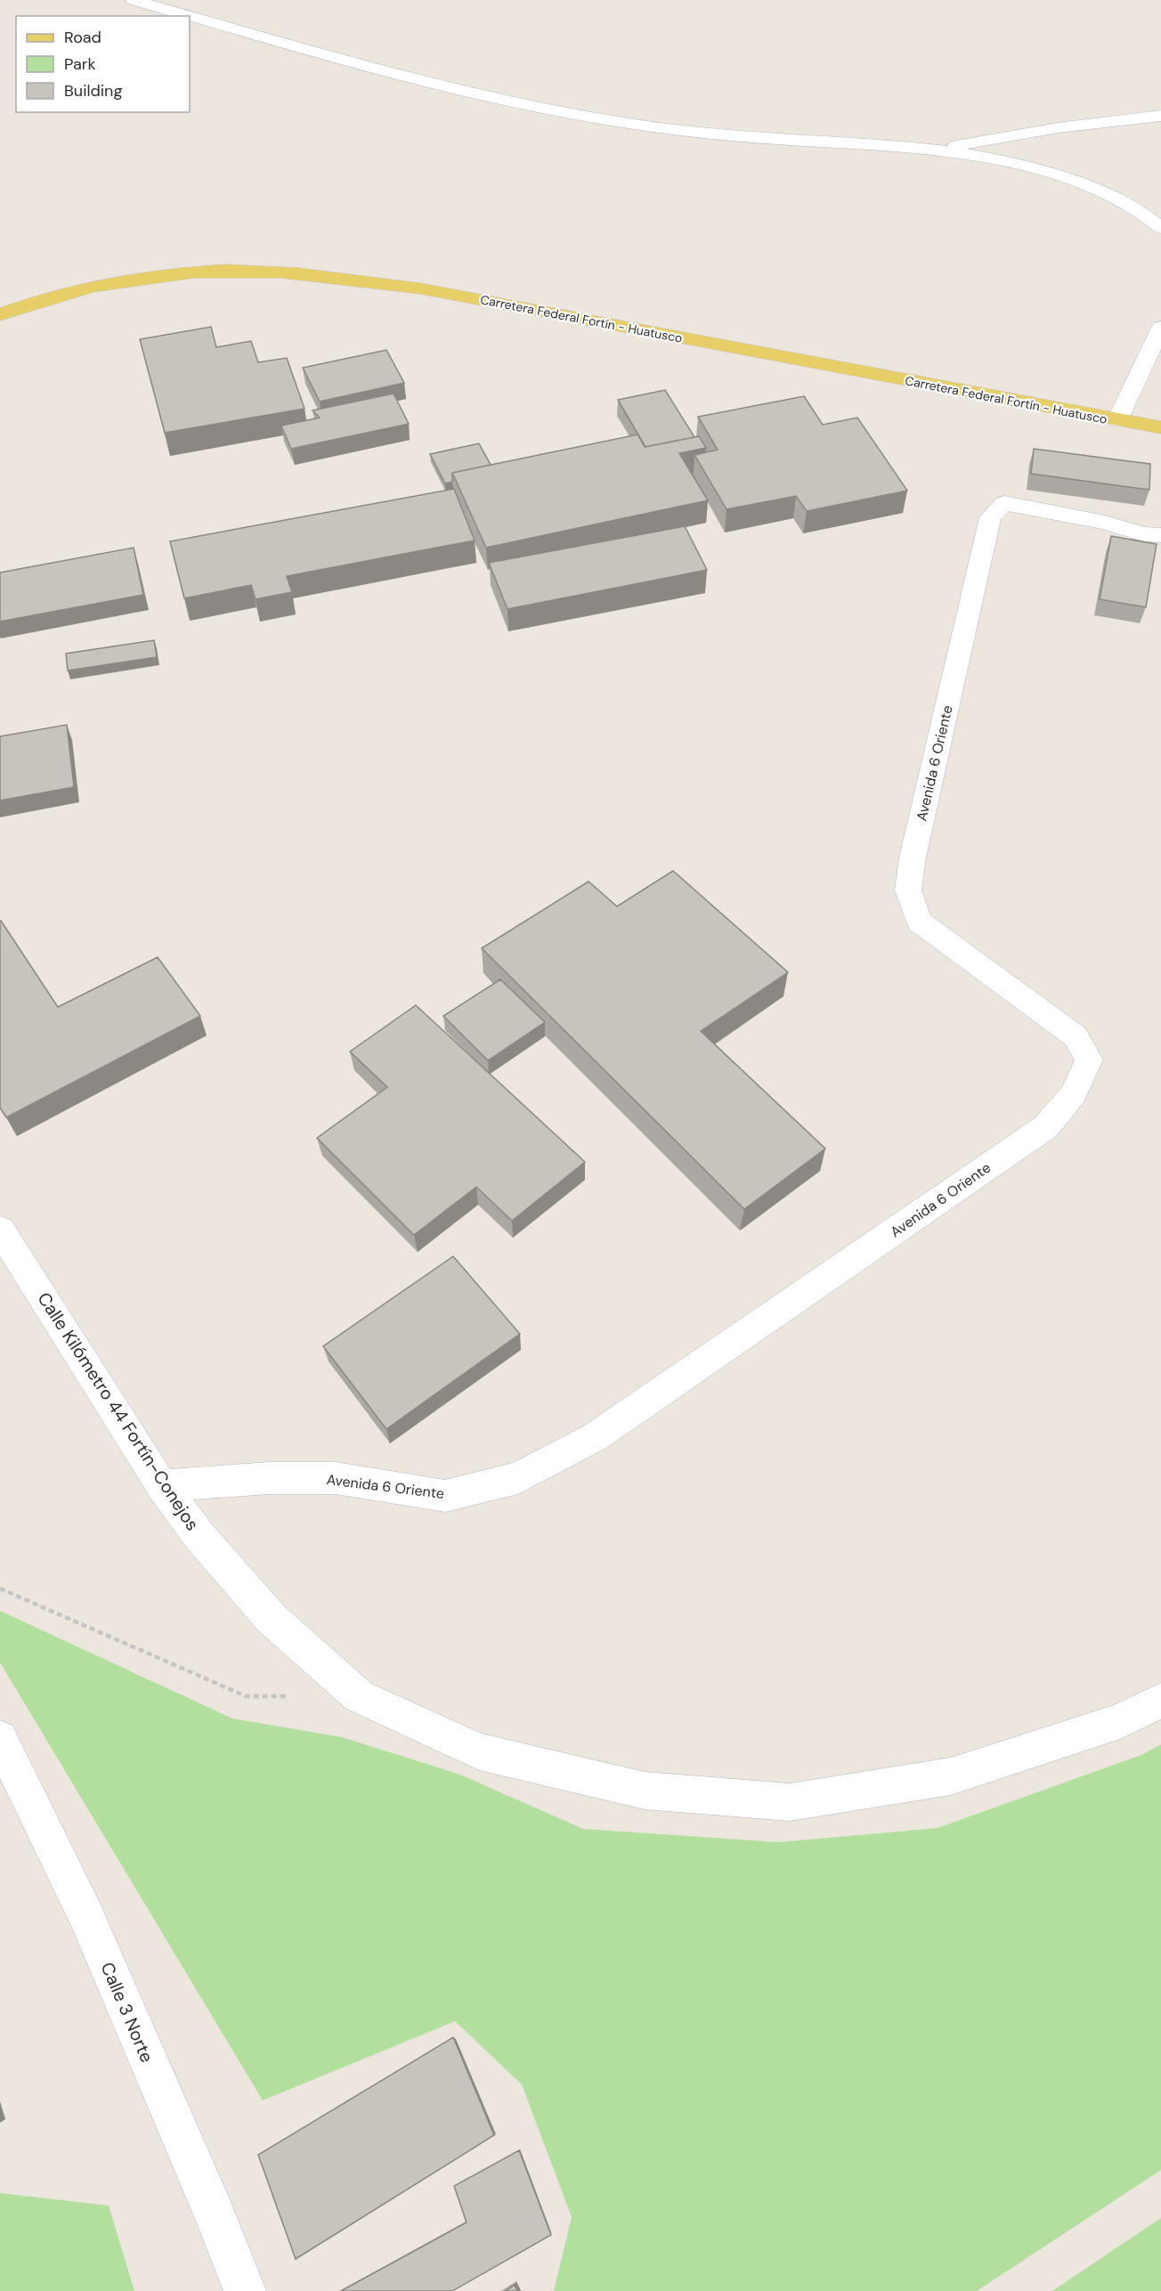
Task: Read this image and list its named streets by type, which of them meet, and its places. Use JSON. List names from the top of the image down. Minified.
{"streets":{"main road":["Carretera Federal Fortín - Huatusco"],"street":["Avenida 6 Oriente","Calle Kilómetro 44 Fortín-Conejos","Calle 3 Norte"]},"crossings":[["Avenida 6 Oriente","Calle Kilómetro 44 Fortín-Conejos"]],"legend":["Road","Park","Building"]}
